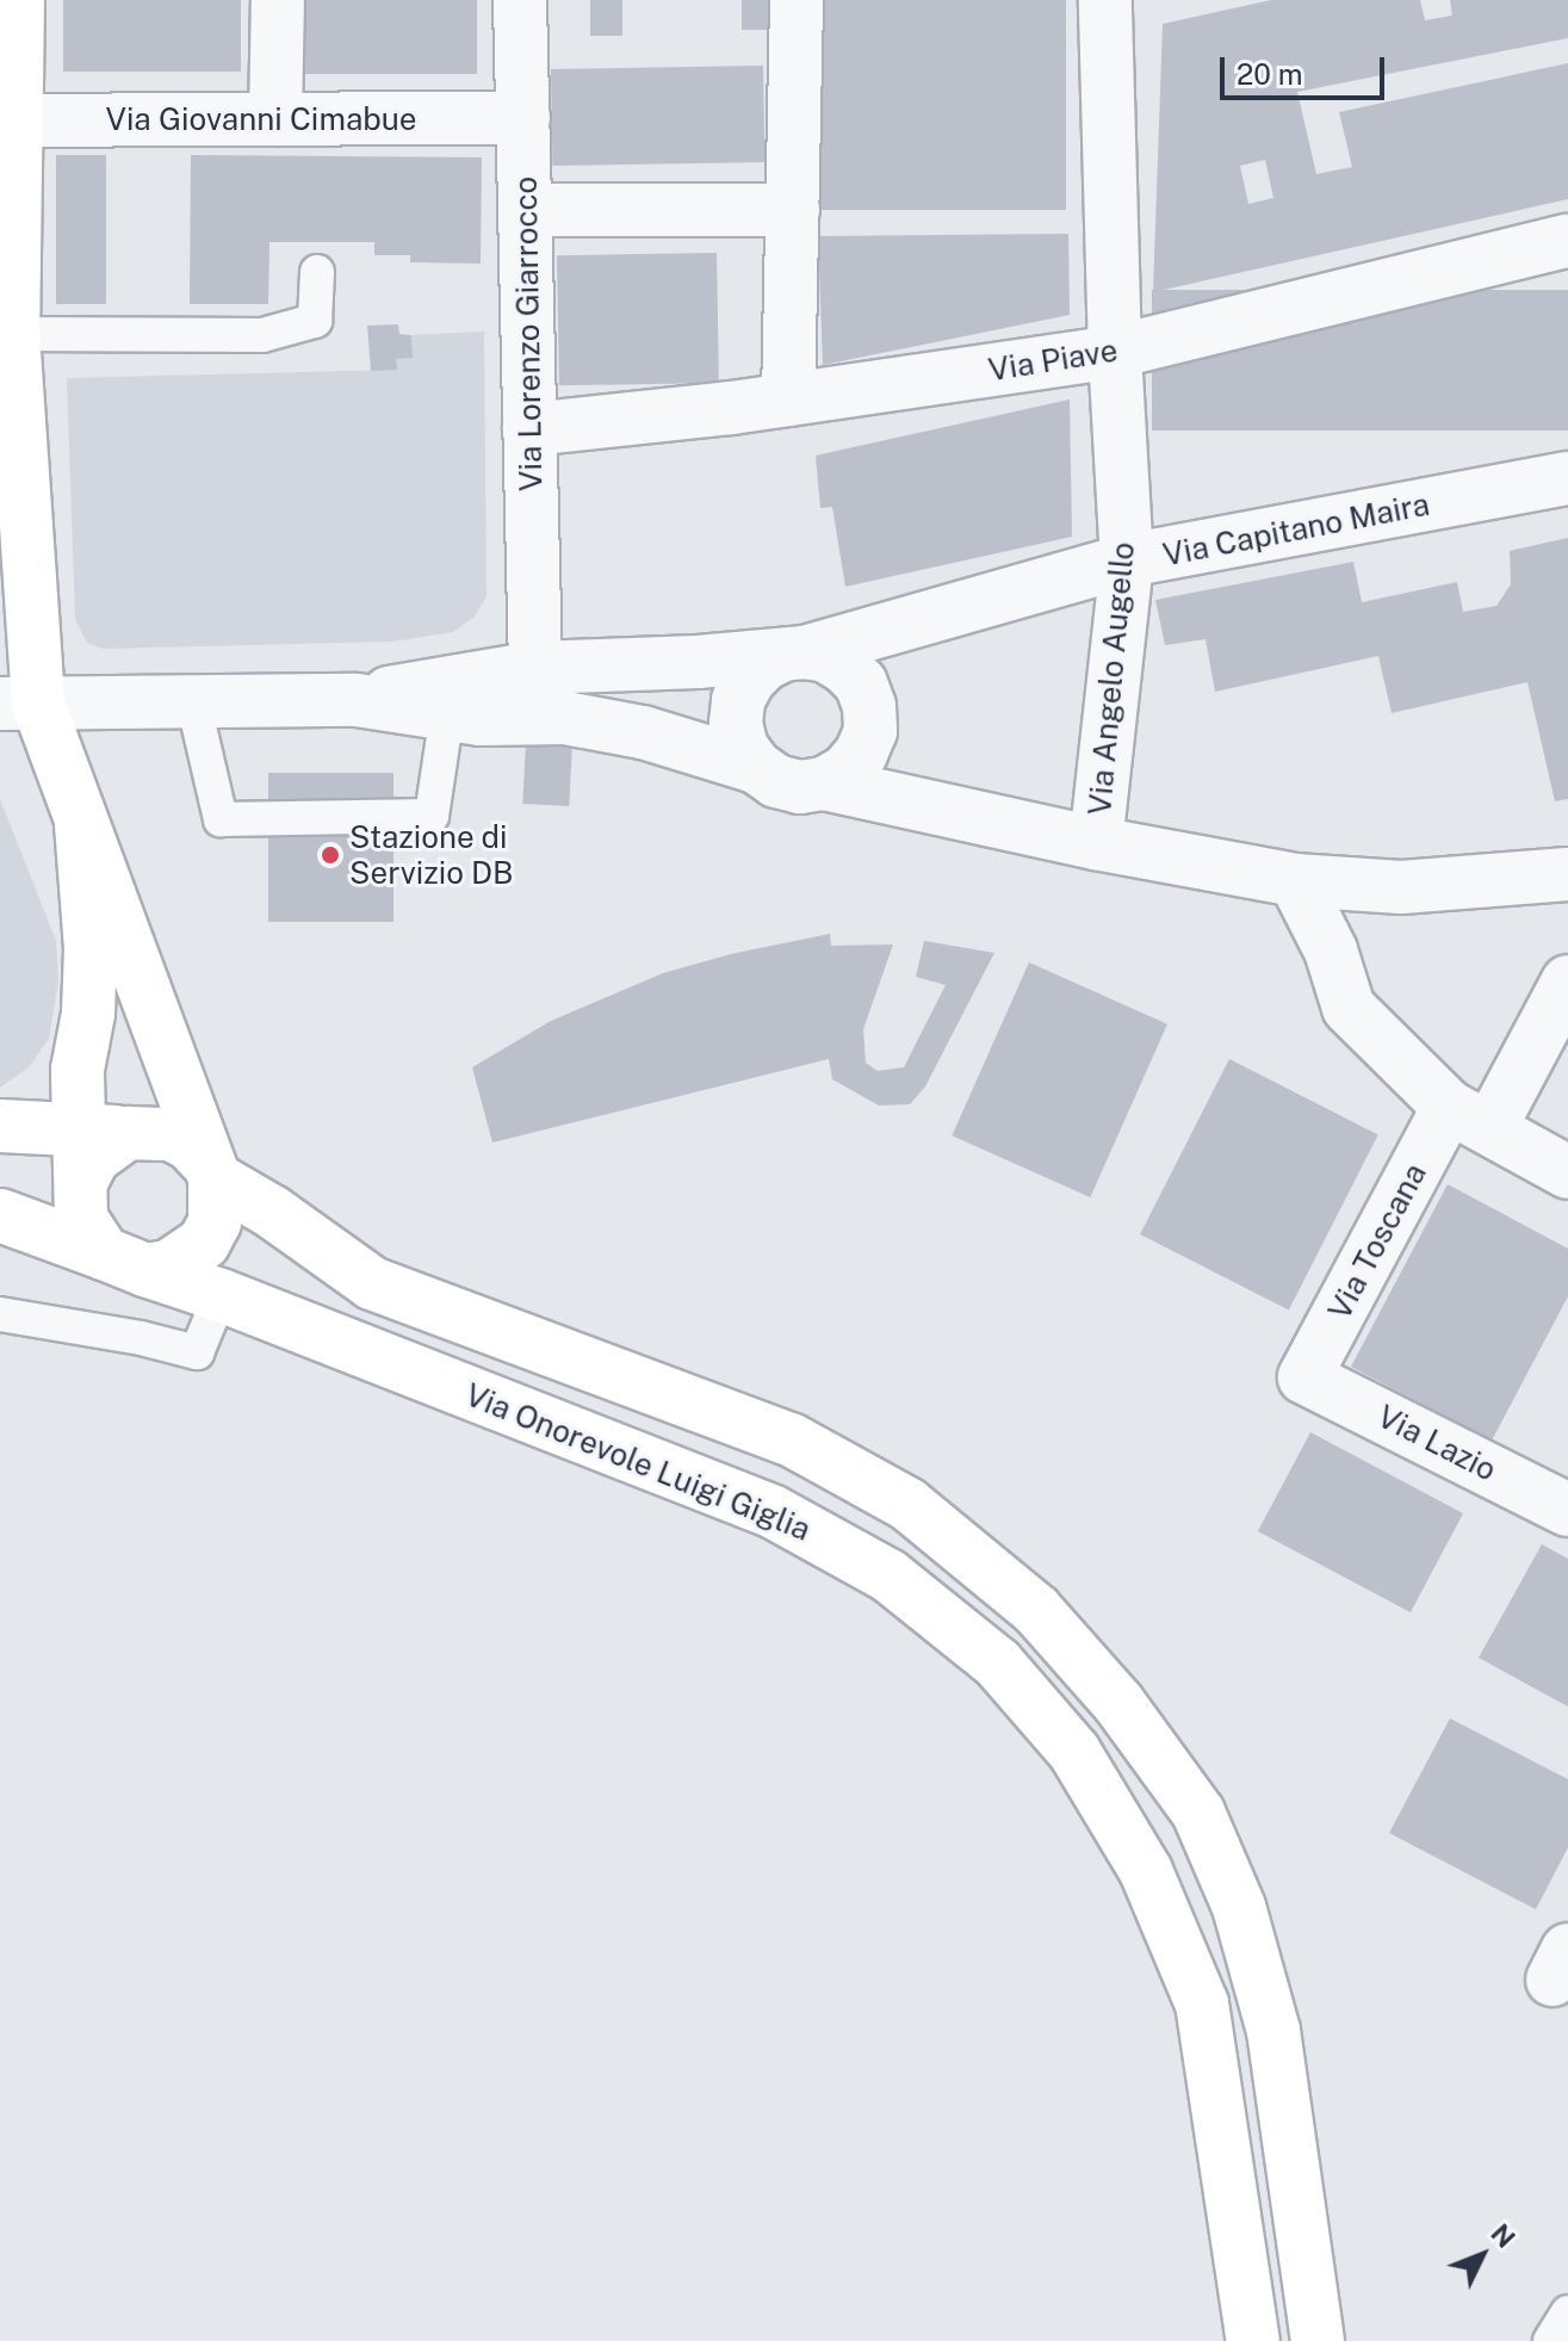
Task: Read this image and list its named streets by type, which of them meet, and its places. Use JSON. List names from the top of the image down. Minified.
{"streets":{"main road":["Via Onorevole Luigi Giglia"],"street":["Via Giovanni Cimabue","Via Lorenzo Giarrocco","Via Piave","Via Capitano Maira","Via Angelo Augello","Via Toscana","Via Lazio"]},"crossings":[["Via Giovanni Cimabue","Via Lorenzo Giarrocco"],["Via Lorenzo Giarrocco","Via Piave"],["Via Piave","Via Angelo Augello"],["Via Capitano Maira","Via Angelo Augello"],["Via Toscana","Via Lazio"]],"places":["Stazione di Servizio DB"],"scale_bar":"20 m","north":"top right"}
